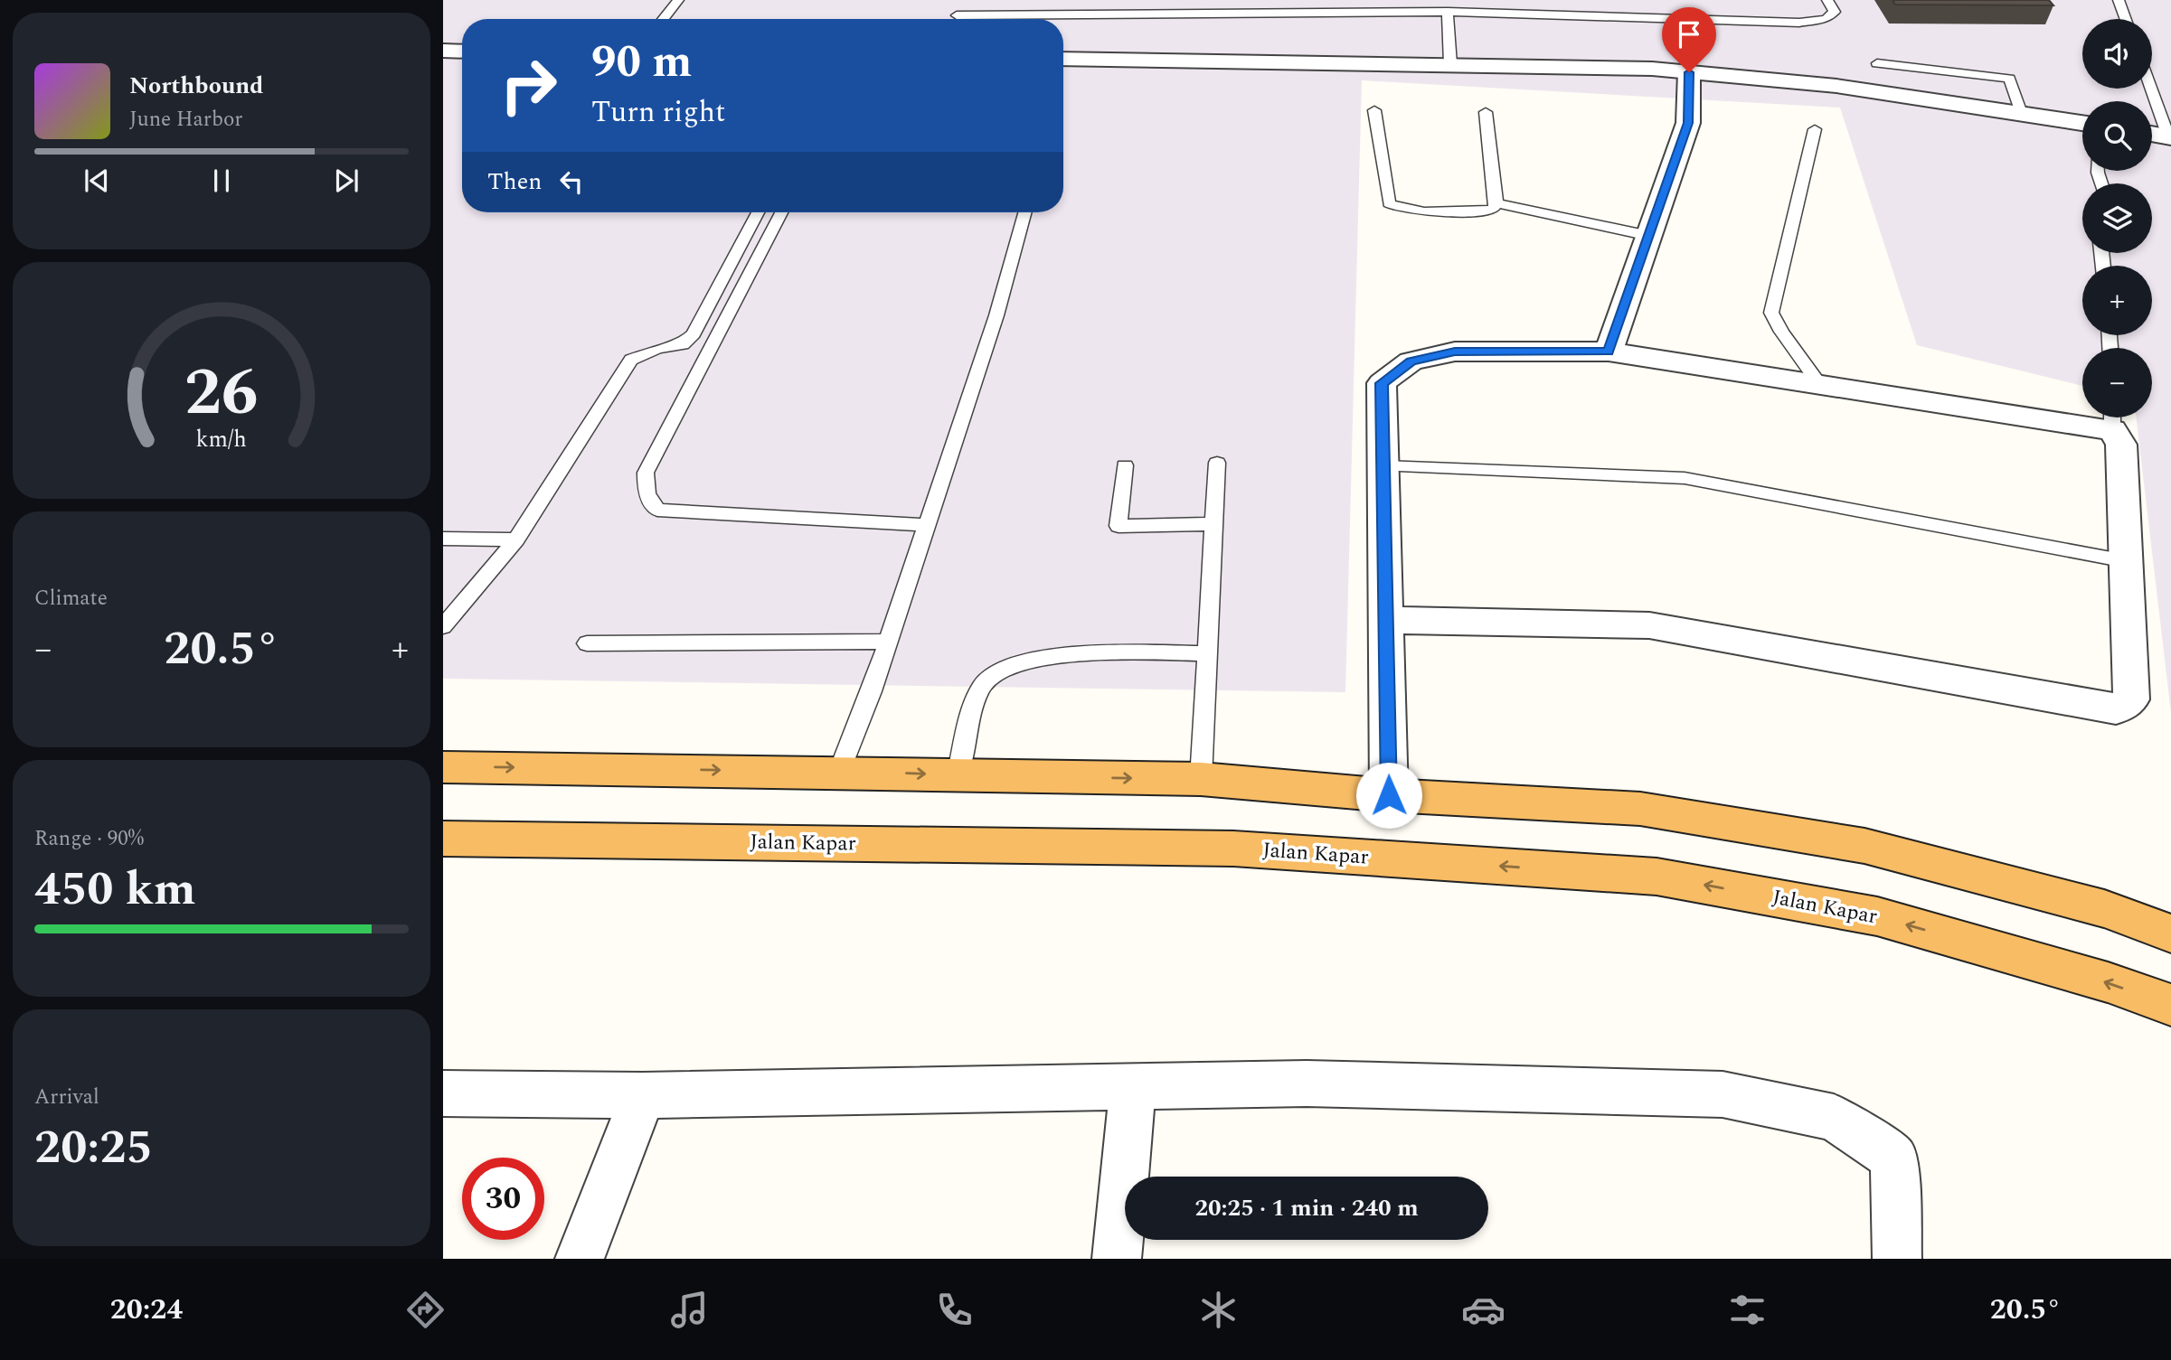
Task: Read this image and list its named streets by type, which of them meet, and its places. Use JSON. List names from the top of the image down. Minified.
{"streets":{"highway":["Jalan Kapar"]},"page":{"map_buttons":["+","−"],"turn":["90 m","Turn right"],"song":["Northbound","June Harbor"],"then":"Then","tile":["Climate",["Range · 90%","450 km"],["Arrival","20:25"]],"heat":["−","20.5°","+"],"limit":"30","trip":"20:25 · 1 min · 240 m","tabs":["20:24","20.5°"],"gauge":["26","km/h"]}}
